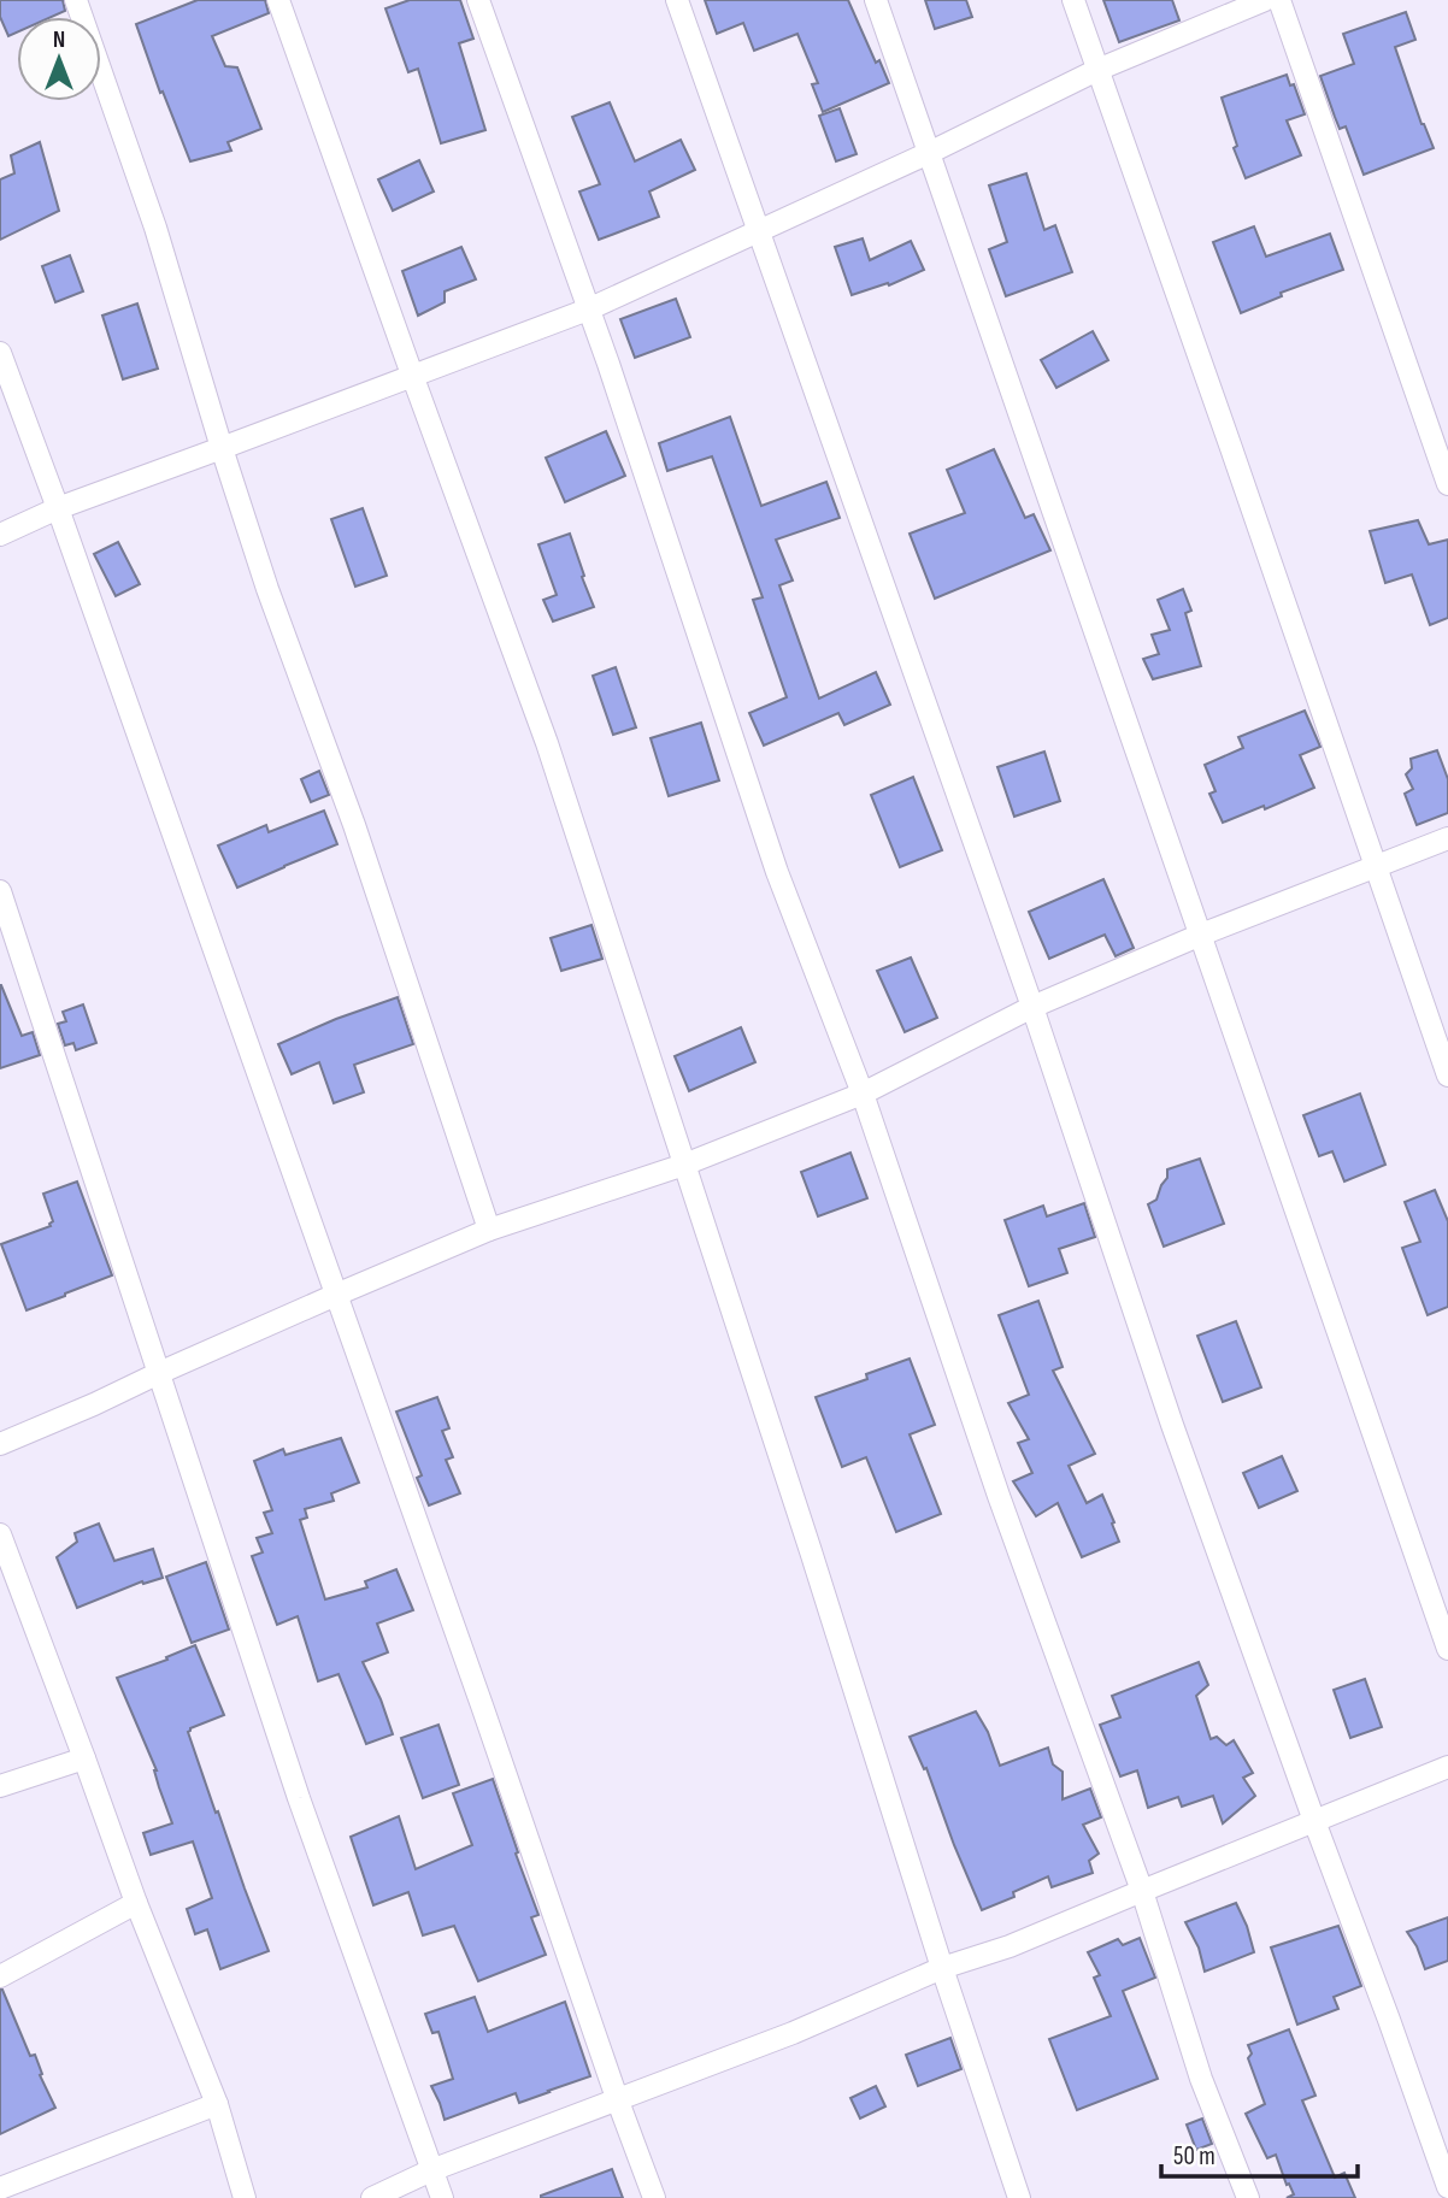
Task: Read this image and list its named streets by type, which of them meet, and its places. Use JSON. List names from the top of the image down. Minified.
{"scale_bar":"50 m","north":"top"}
